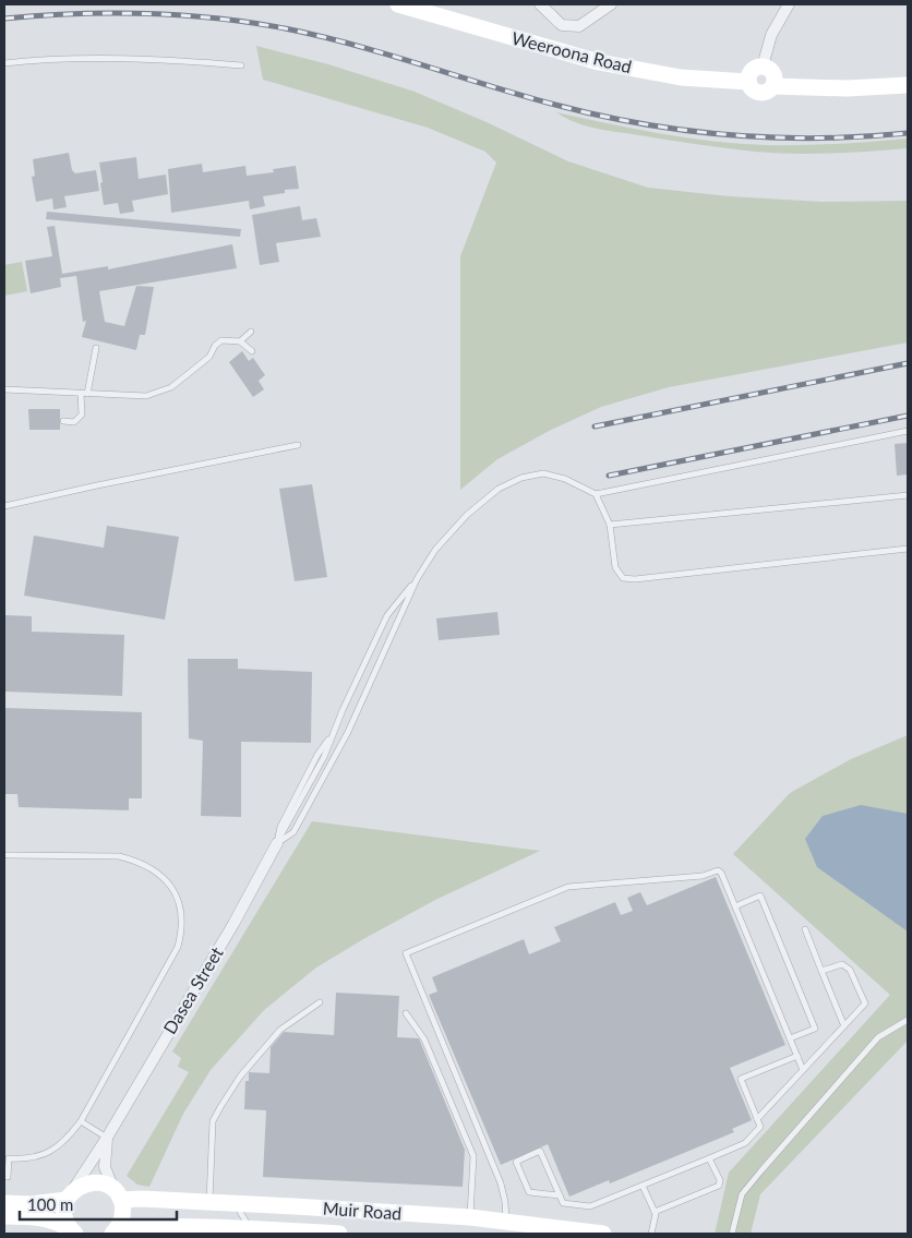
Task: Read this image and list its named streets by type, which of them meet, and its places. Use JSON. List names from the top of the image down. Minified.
{"streets":{"street":["Weeroona Road","Dasea Street","Muir Road"]},"crossings":[["Dasea Street","Muir Road"]],"scale_bar":"100 m"}
